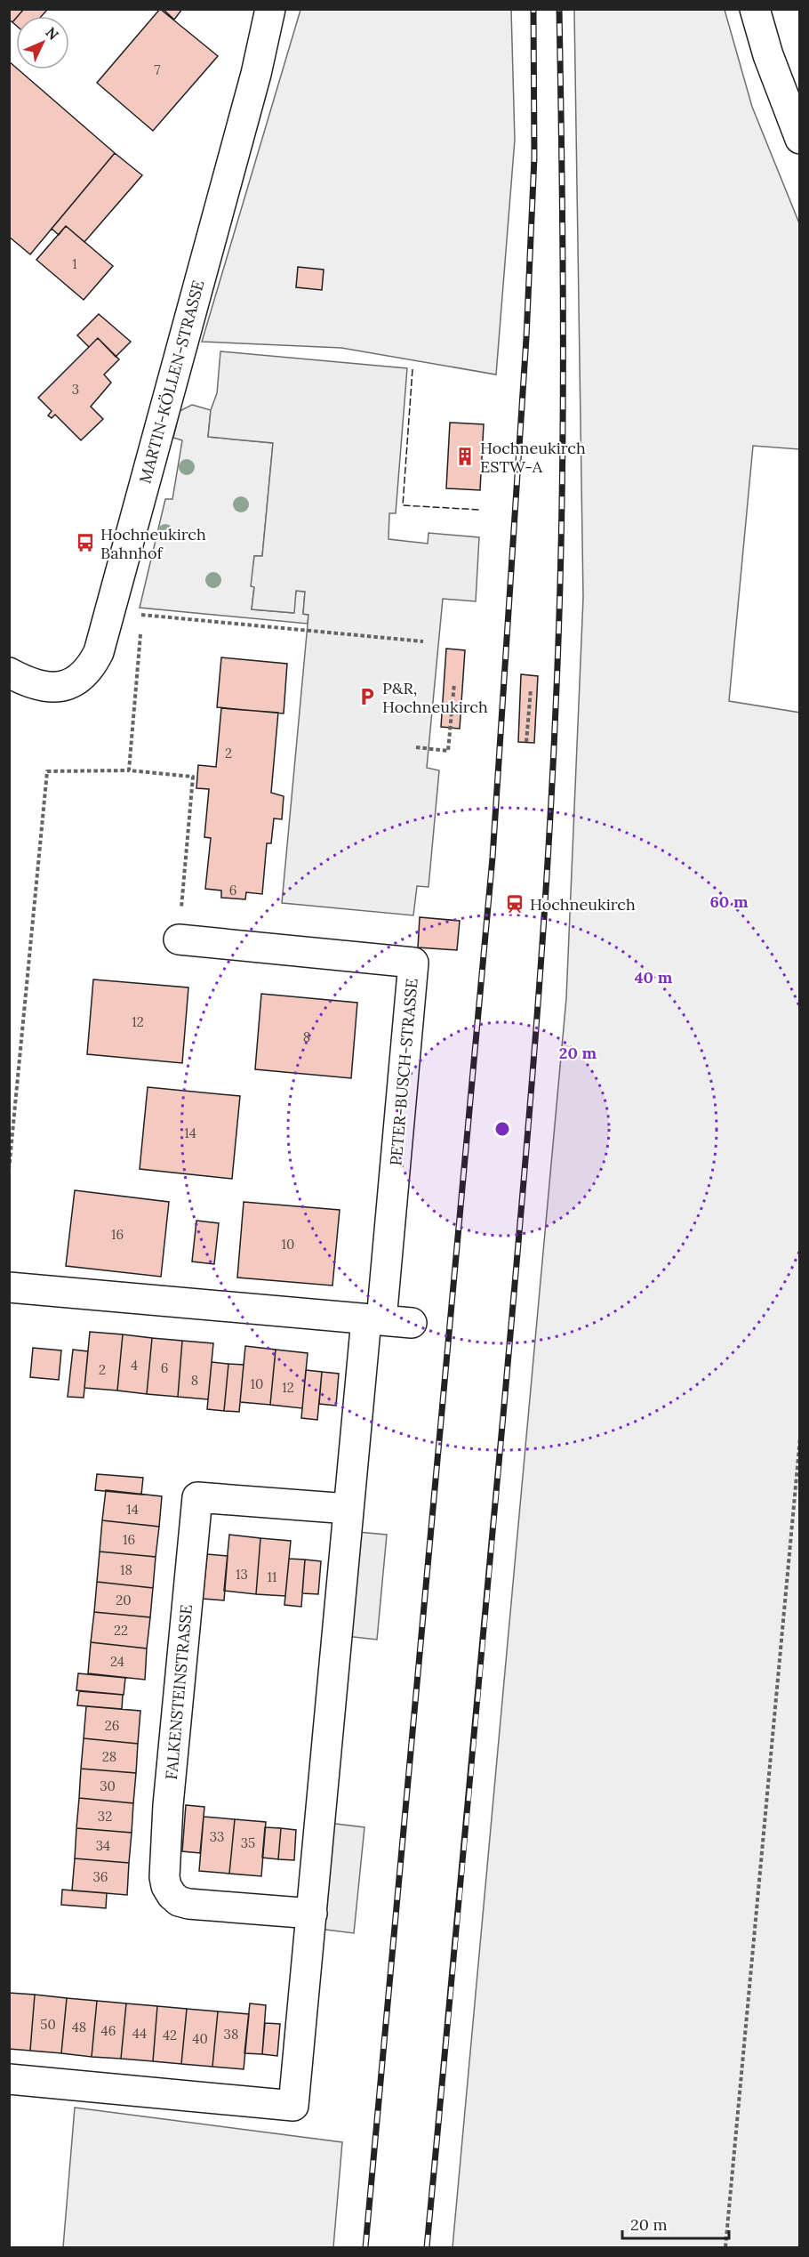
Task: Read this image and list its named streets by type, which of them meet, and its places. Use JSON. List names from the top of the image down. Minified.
{"streets":{"street":["MARTIN-KÖLLEN-STRASSE","PETER-BUSCH-STRASSE","FALKENSTEINSTRASSE"]},"places":{"building":["Hochneukirch ESTW-A"],"bus stop":["Hochneukirch Bahnhof"],"parking":["P&R, Hochneukirch"],"station":["Hochneukirch"]},"house_numbers":["7","1","3","2","6","12","8","14","16","10","4","6","2","8","10","12","14","16","18","13","11","20","22","24","26","28","30","32","33","35","34","36","50","48","46","44","38","42","40"],"scale_bar":"20 m","north":"top right","rings":["60 m","40 m","20 m"]}
